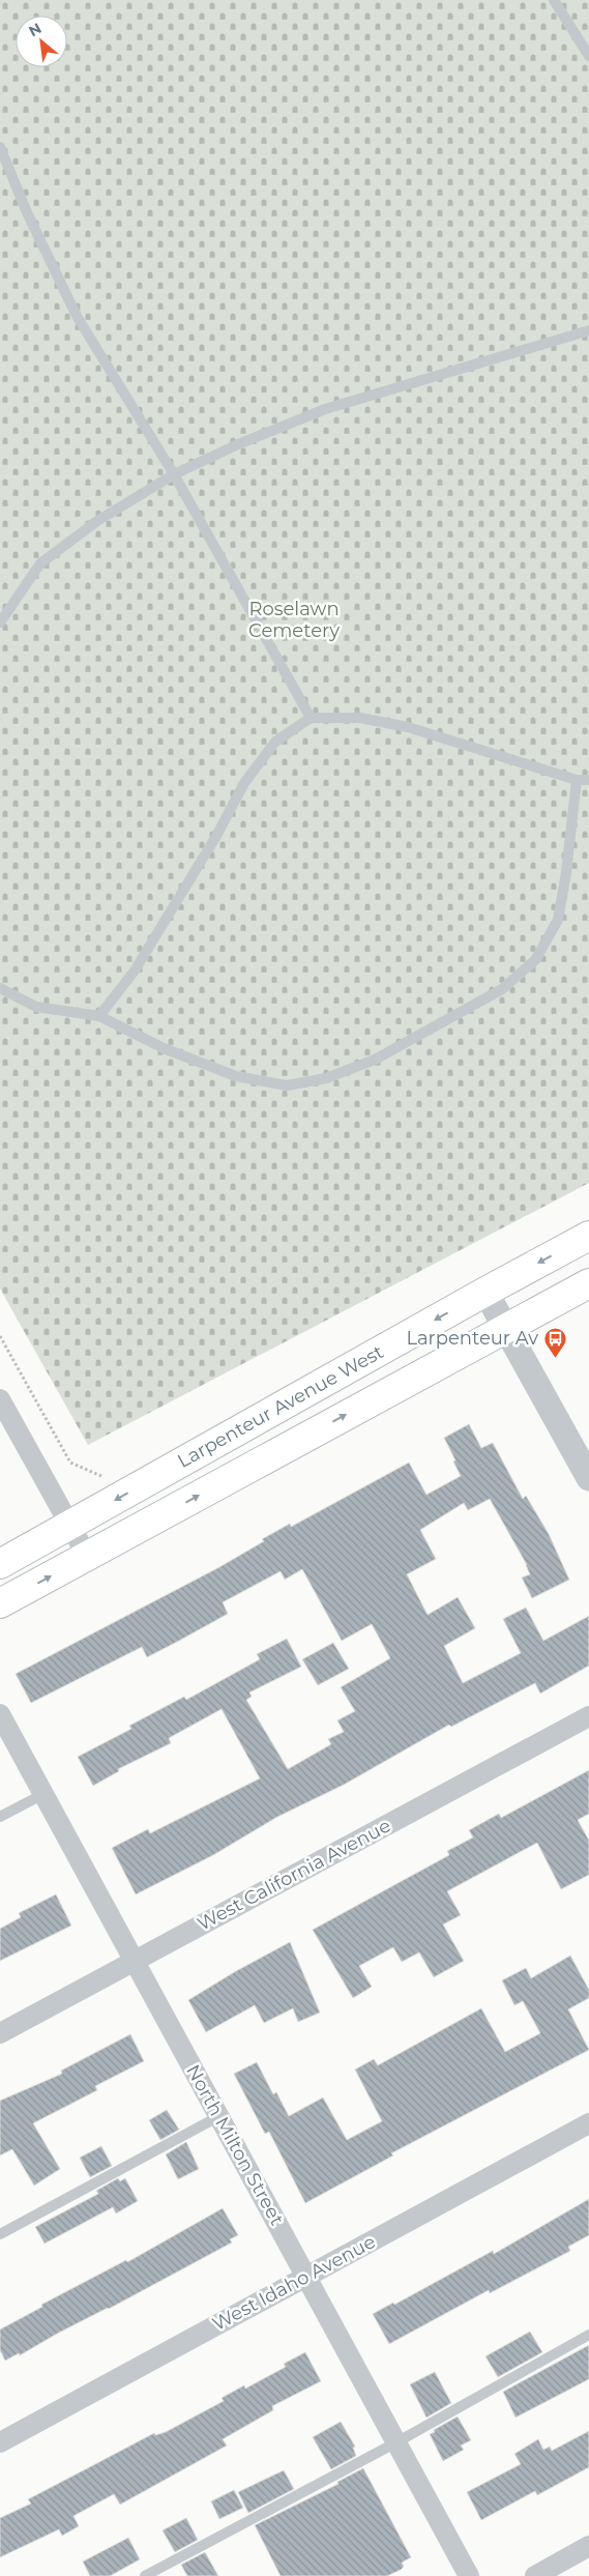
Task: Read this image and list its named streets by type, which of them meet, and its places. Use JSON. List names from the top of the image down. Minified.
{"streets":{"main road":["Larpenteur Avenue West"],"street":["West California Avenue","North Milton Street","West Idaho Avenue"]},"crossings":[["West California Avenue","North Milton Street"],["North Milton Street","West Idaho Avenue"]],"parks":["Roselawn Cemetery"],"places":{"bus stop":["Larpenteur Av"]},"north":"top left"}
